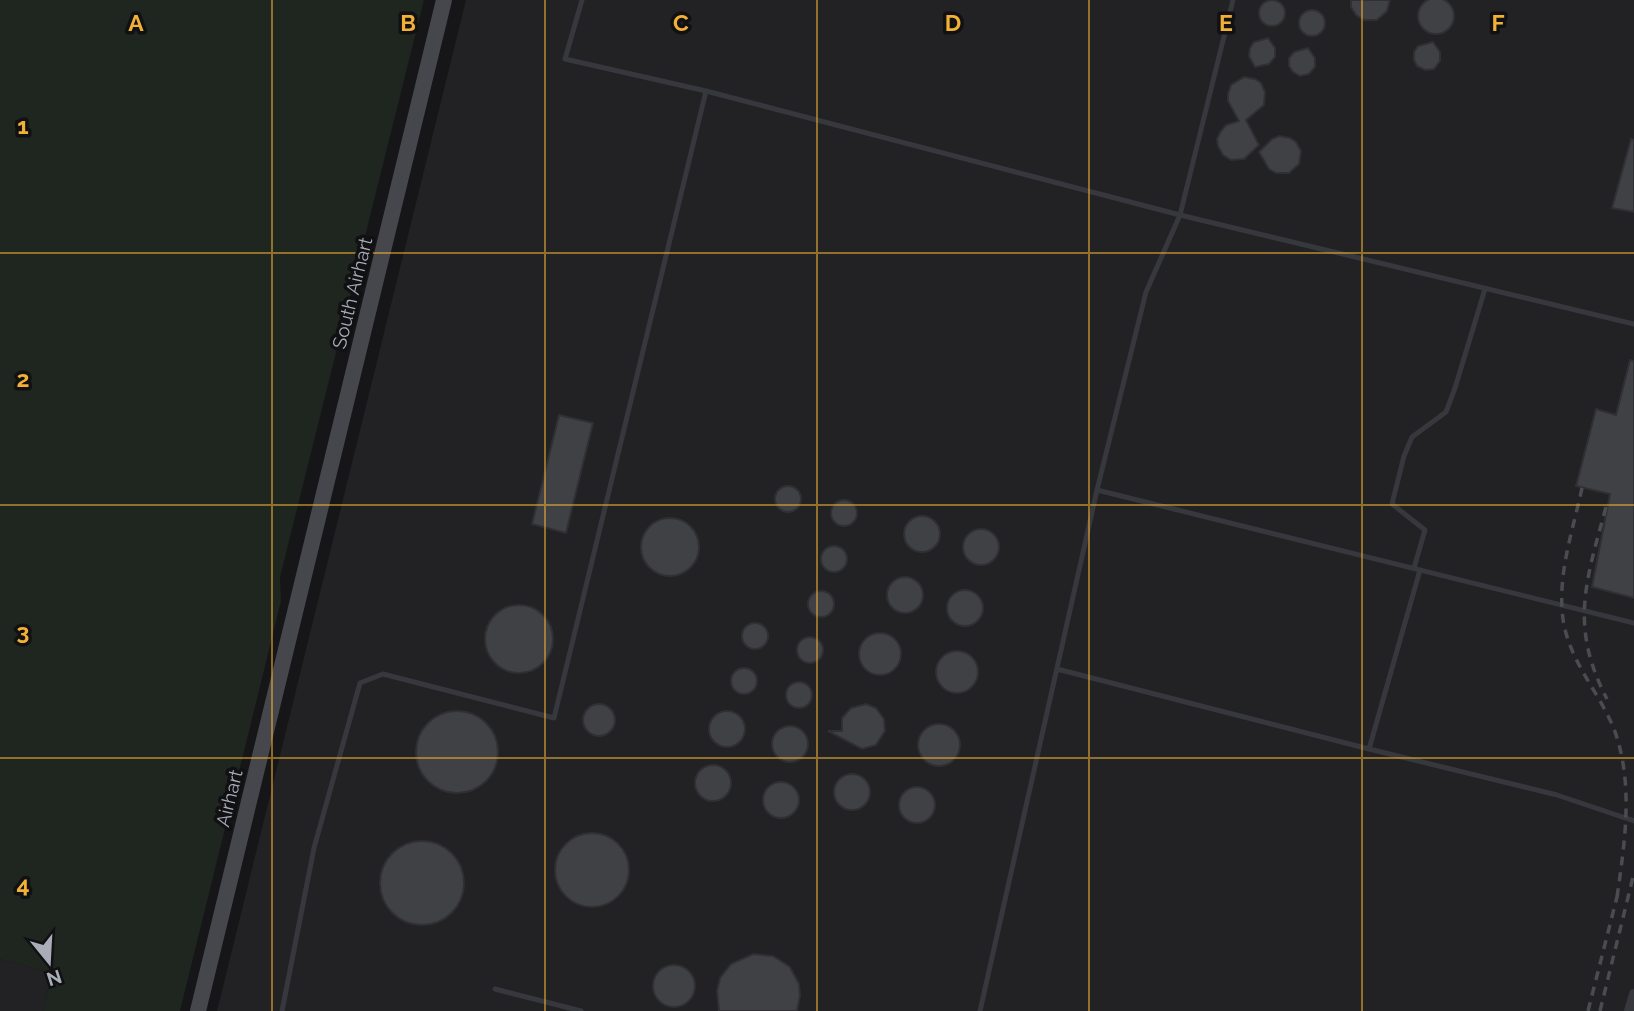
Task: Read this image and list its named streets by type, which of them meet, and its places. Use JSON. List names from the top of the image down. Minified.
{"streets":{"street":["South Airhart","Airhart"]},"crossings":[["South Airhart","Airhart"]],"north":"bottom","grid":{"columns":["A","B","C","D","E","F"],"rows":["1","2","3","4"]}}
